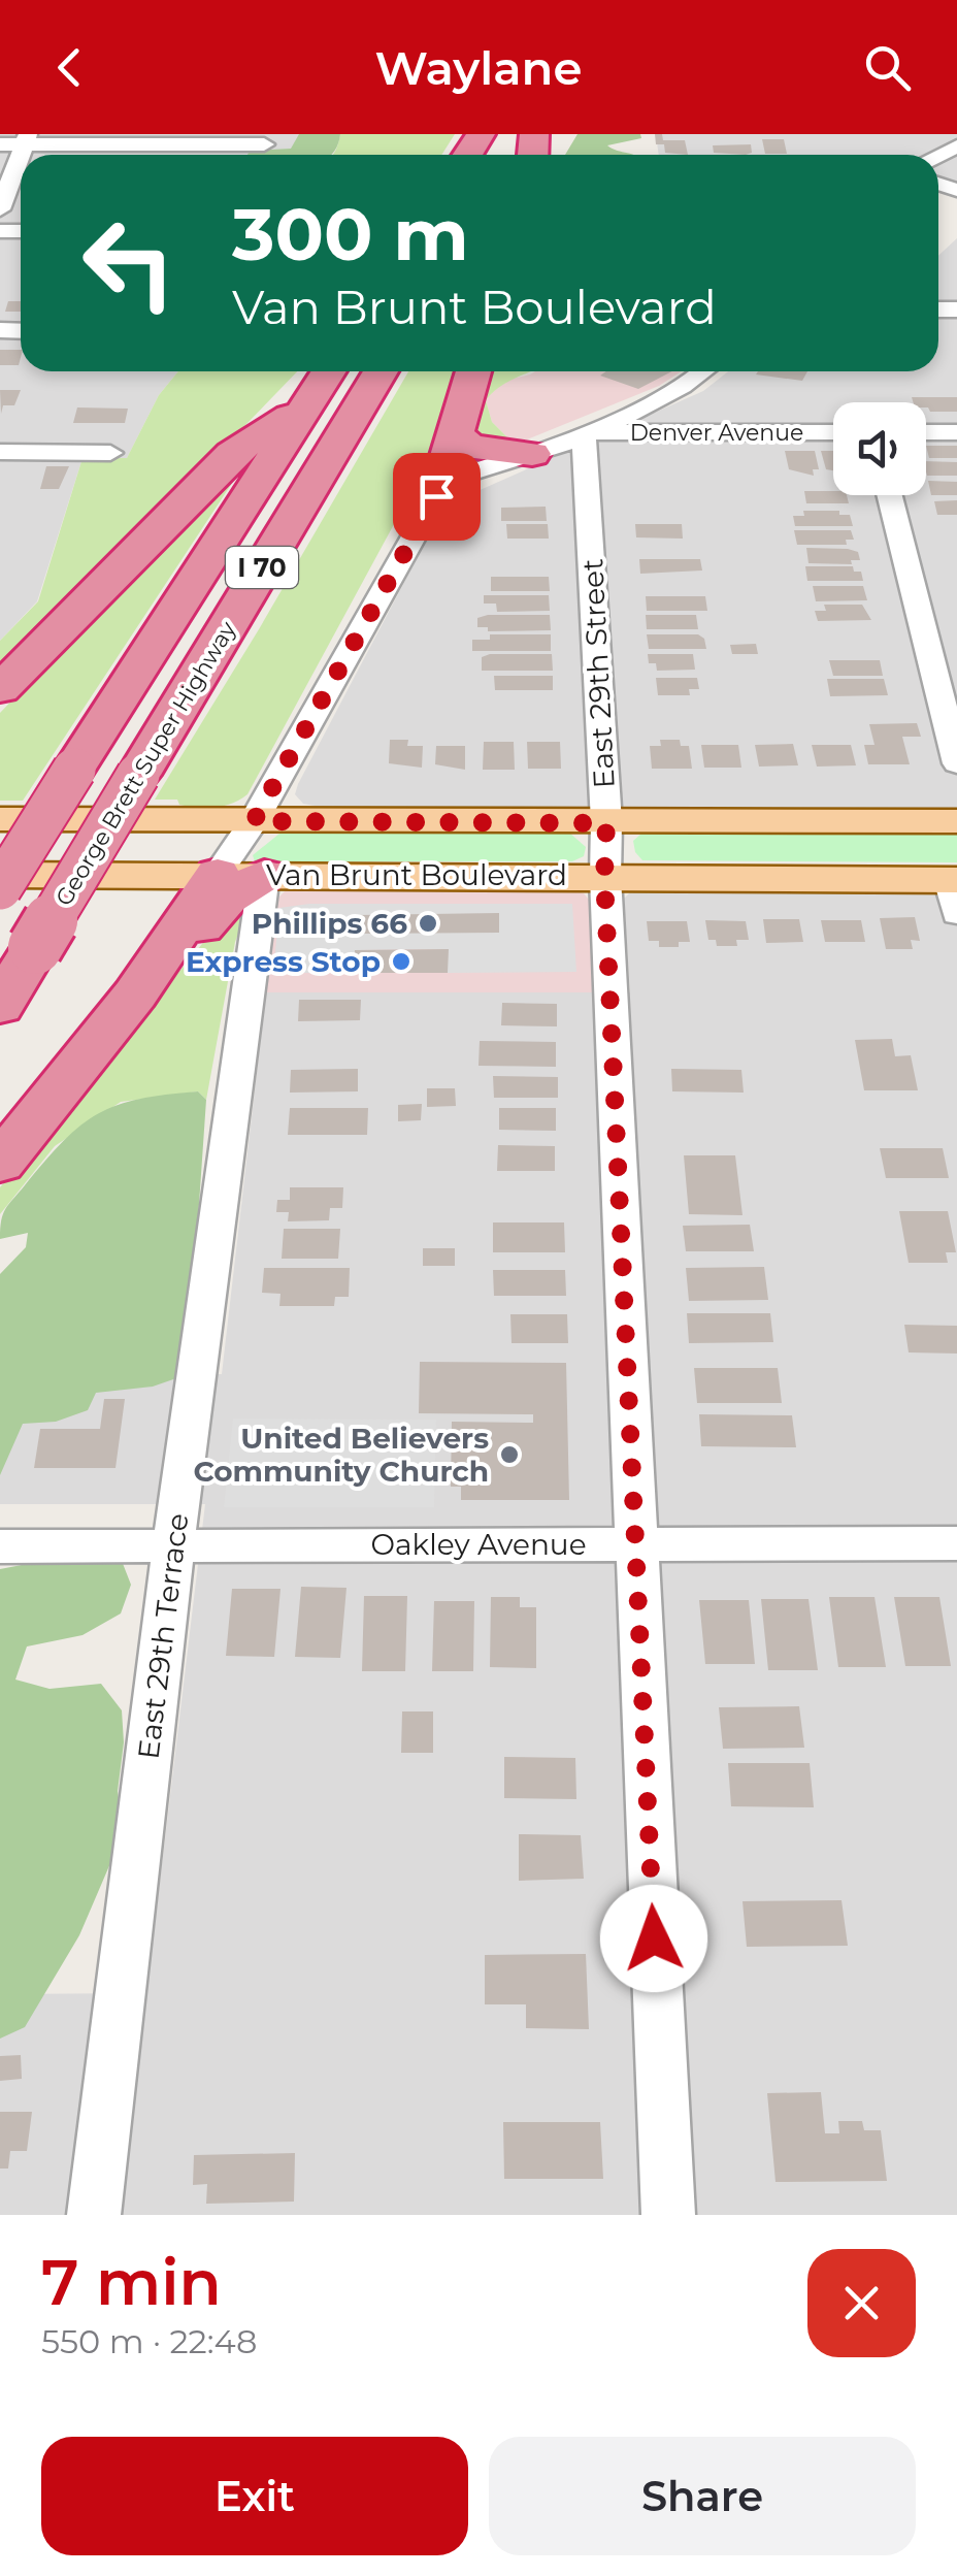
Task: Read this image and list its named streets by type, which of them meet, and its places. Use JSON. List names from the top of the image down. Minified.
{"streets":{"highway":["I 70","George Brett Super Highway"],"main road":["Van Brunt Boulevard"],"street":["Denver Avenue","East 29th Street","Oakley Avenue","East 29th Terrace"]},"crossings":[["Denver Avenue","East 29th Street"],["East 29th Street","Van Brunt Boulevard"],["East 29th Street","Oakley Avenue"],["Van Brunt Boulevard","East 29th Terrace"],["Oakley Avenue","East 29th Terrace"]],"places":["Phillips 66","Express Stop","United Believers Community Church"],"page":{"header":"Waylane","turn":["300 m","Van Brunt Boulevard"],"heading":["7 min","550 m · 22:48"],"buttons":["Exit","Share"]}}
